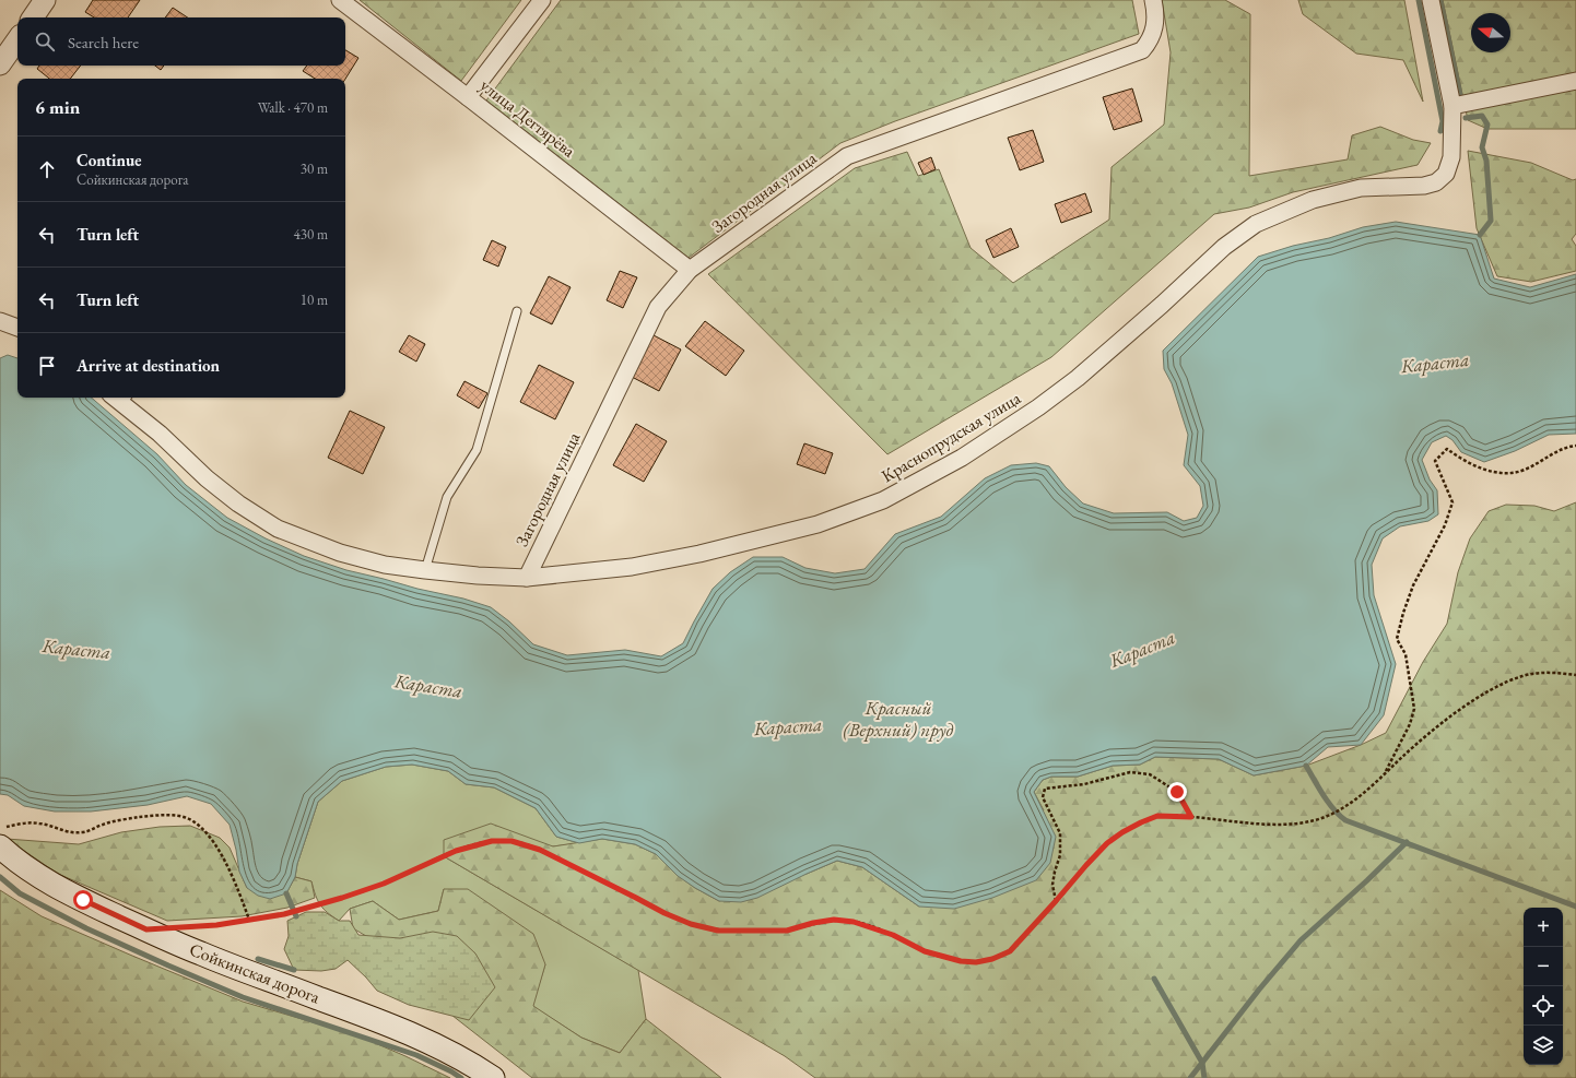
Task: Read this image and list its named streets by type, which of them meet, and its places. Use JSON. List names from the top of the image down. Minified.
{"streets":{"main road":["Сойкинская дорога"],"street":["улица Дегтярёва","Загородная улица","Краснопрудская улица"]},"crossings":[["улица Дегтярёва","Загородная улица"],["Загородная улица","Краснопрудская улица"]],"water":["Караста","Красный (Верхний) пруд"],"north":"left","page":{"search":"Search here","heading":["6 min","Walk · 470 m"],"list":[["Continue","Сойкинская дорога","30 m"],["Turn left","430 m"],["Turn left","10 m"],"Arrive at destination"],"map_buttons":["+","−"]}}
